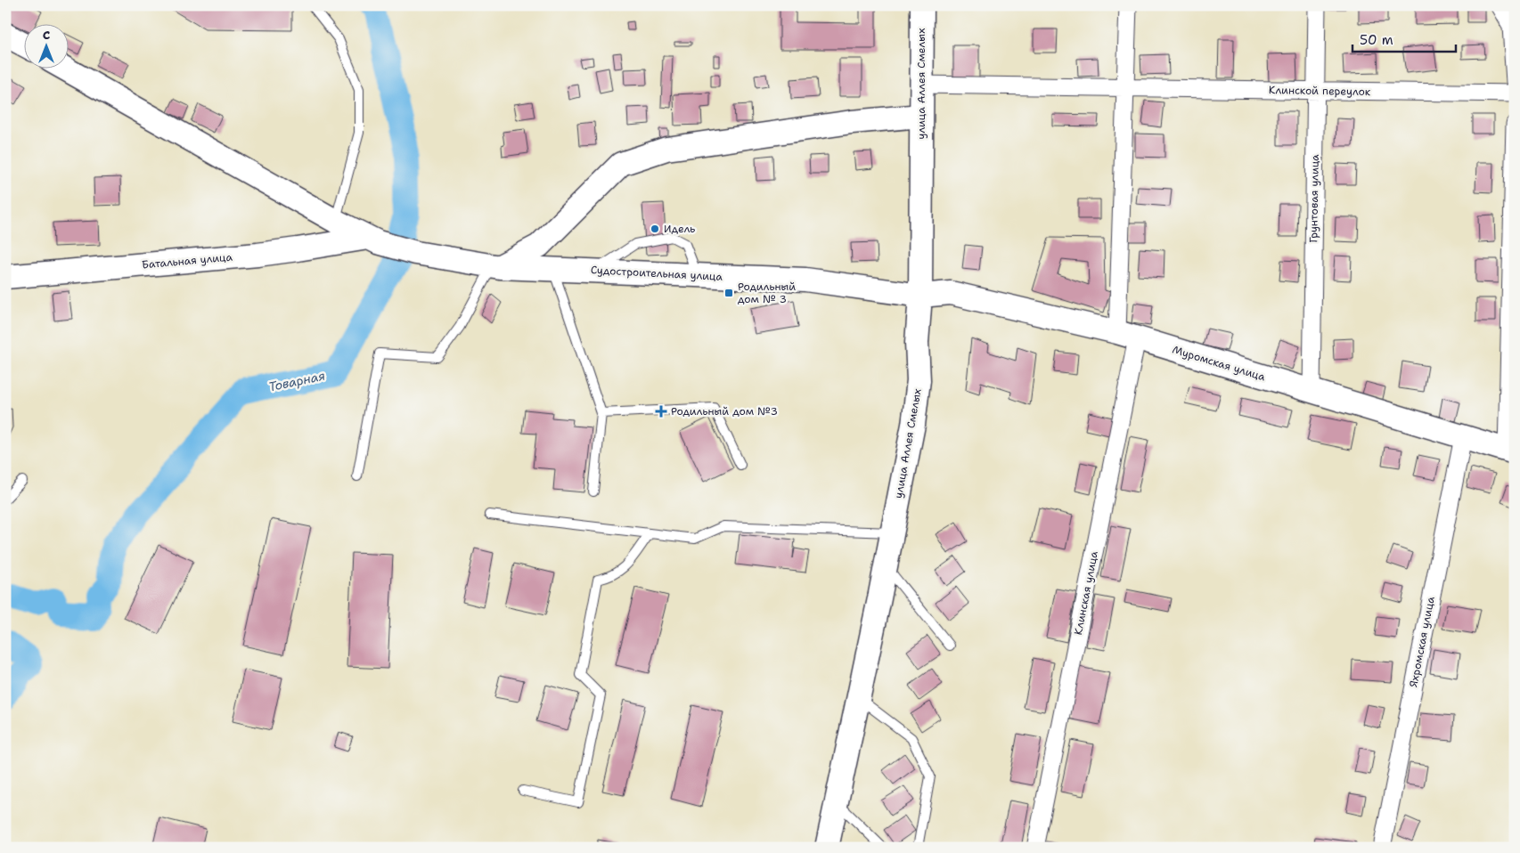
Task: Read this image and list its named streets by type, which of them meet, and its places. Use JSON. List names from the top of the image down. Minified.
{"streets":{"main road":["улица Аллея Смелых","Батальная улица","Судостроительная улица","Муромская улица"],"street":["Клинской переулок","Грунтовая улица","Клинская улица","Яхромская улица"]},"crossings":[["улица Аллея Смелых","Клинской переулок"],["улица Аллея Смелых","Судостроительная улица"],["улица Аллея Смелых","Муромская улица"],["Клинской переулок","Грунтовая улица"],["Грунтовая улица","Муромская улица"],["Батальная улица","Судостроительная улица"],["Судостроительная улица","Муромская улица"],["Муромская улица","Клинская улица"],["Муромская улица","Яхромская улица"]],"water":["Товарная"],"places":{"other":["Идель"],"transit":["Родильный дом № 3"],"health":["Родильный дом №3"]},"scale_bar":"50 m","north":"top"}
